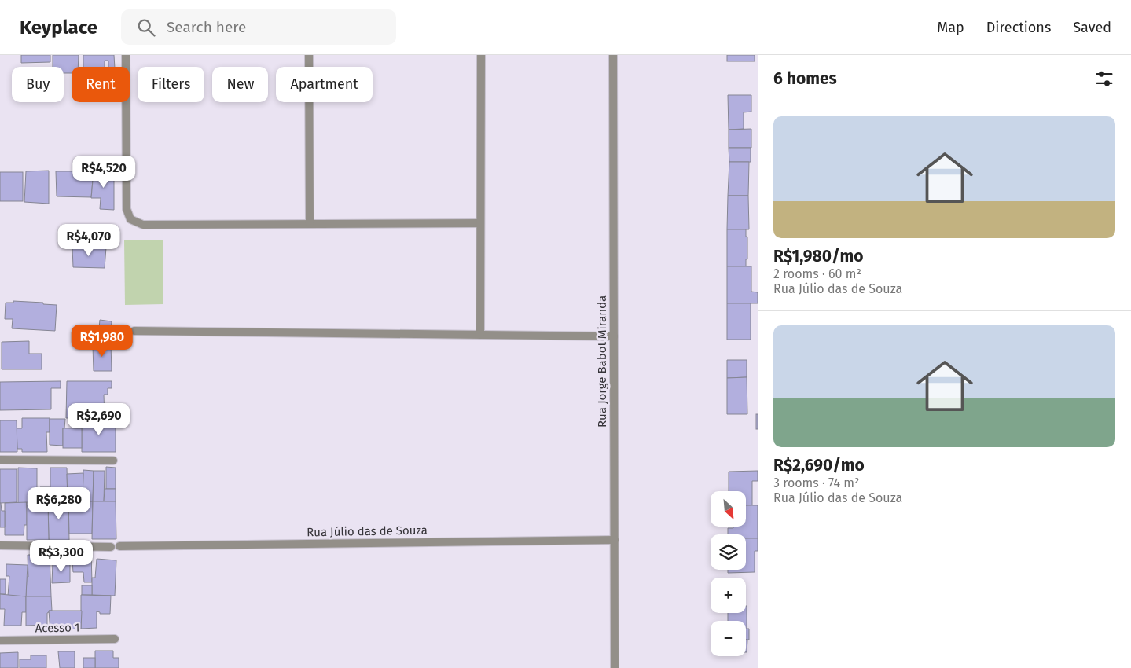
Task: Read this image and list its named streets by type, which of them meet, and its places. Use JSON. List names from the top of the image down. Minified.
{"streets":{"street":["Rua Jorge Babot Miranda","Rua Júlio das de Souza","Acesso 1"]},"crossings":[["Rua Jorge Babot Miranda","Rua Júlio das de Souza"]],"north":"bottom right","page":{"header":"Keyplace","search":"Search here","nav":["Map","Directions","Saved"],"heading":"6 homes","chip":["Buy","Rent","Filters","New","Apartment"],"list":[{"name":"R$1,980/mo","note":"2 rooms · 60 m² · Rua Júlio das de Souza"},{"name":"R$2,690/mo","note":"3 rooms · 74 m² · Rua Júlio das de Souza"}],"price":["R$4,520","R$4,070","R$1,980","R$2,690","R$6,280","R$3,300"],"map_buttons":["+","−"]}}
